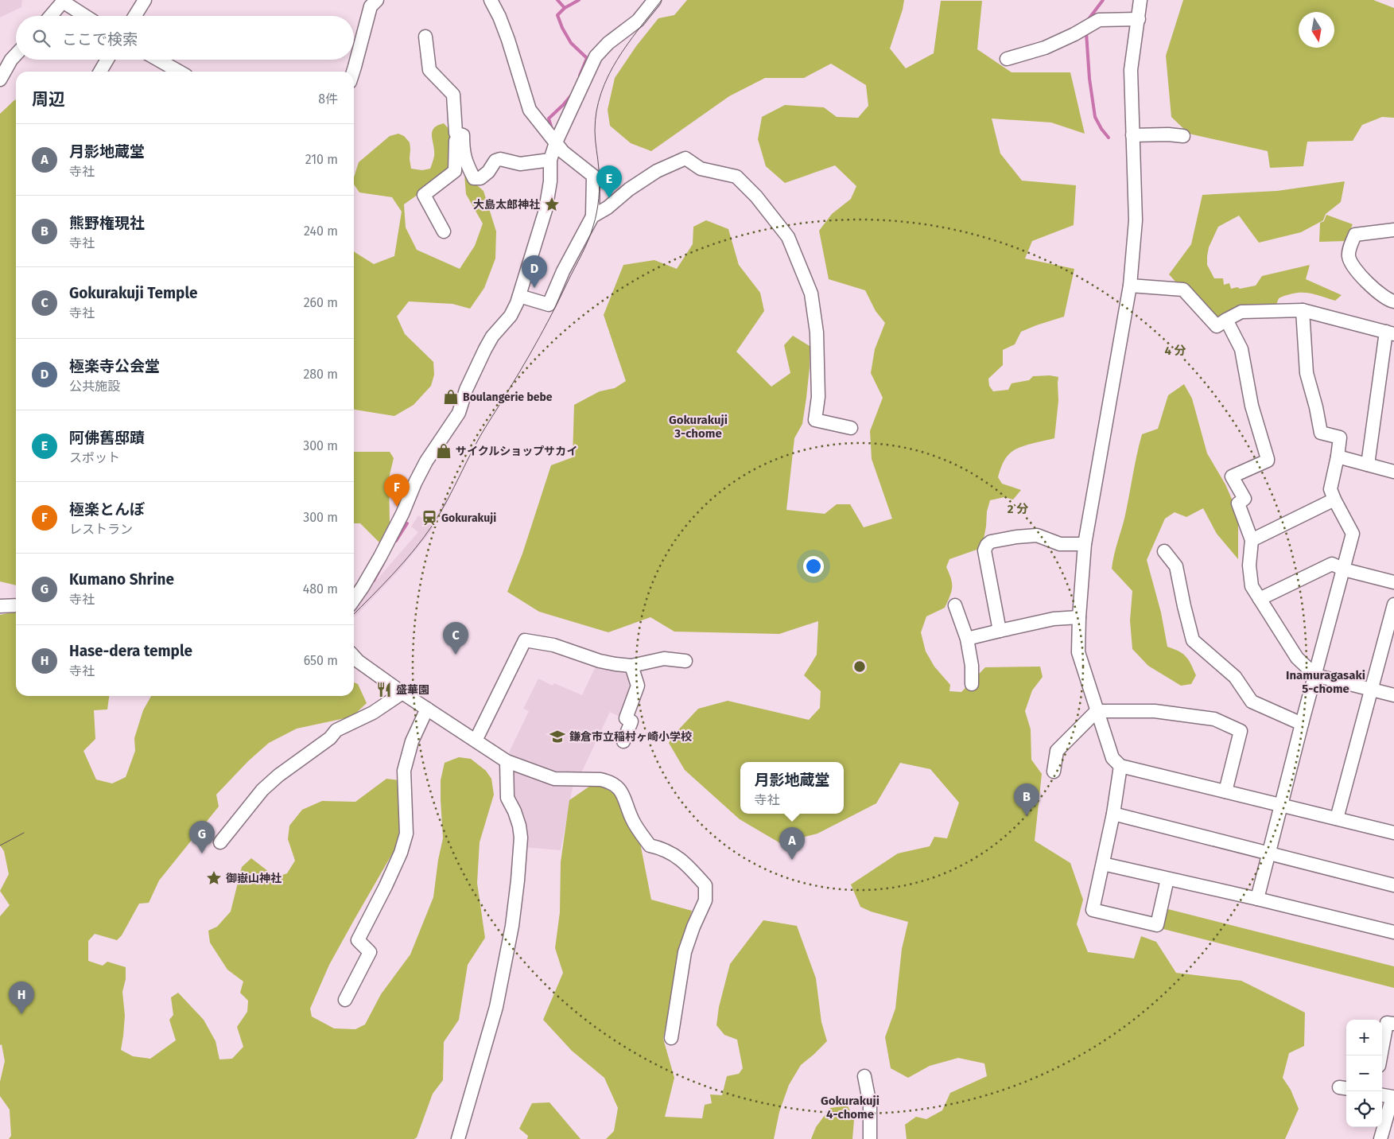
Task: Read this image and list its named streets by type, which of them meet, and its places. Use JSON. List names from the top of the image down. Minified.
{"districts":["Gokurakuji 3-chome","Inamuragasaki 5-chome","Gokurakuji 4-chome"],"places":{"place":["大島太郎神社","御嶽山神社"],"shop":["Boulangerie bebe","サイクルショップサカイ"],"station":["Gokurakuji"],"restaurant":["盛華園"],"school or university":["鎌倉市立稲村ヶ崎小学校"]},"north":"bottom","page":{"search":"ここで検索","heading":["周辺","8件"],"list":[{"mark":"A","name":"月影地蔵堂","note":"寺社","value":"210 m"},{"mark":"B","name":"熊野権現社","note":"寺社","value":"240 m"},{"mark":"C","name":"Gokurakuji Temple","note":"寺社","value":"260 m"},{"mark":"D","name":"極楽寺公会堂","note":"公共施設","value":"280 m"},{"mark":"E","name":"阿佛舊邸蹟","note":"スポット","value":"300 m"},{"mark":"F","name":"極楽とんぼ","note":"レストラン","value":"300 m"},{"mark":"G","name":"Kumano Shrine","note":"寺社","value":"480 m"},{"mark":"H","name":"Hase-dera temple","note":"寺社","value":"650 m"}],"pins":["E","D","F","C","B","G","A","H"],"popup":["月影地蔵堂","寺社"],"map_buttons":["+","−"]},"rings":["4 分","2 分"]}
